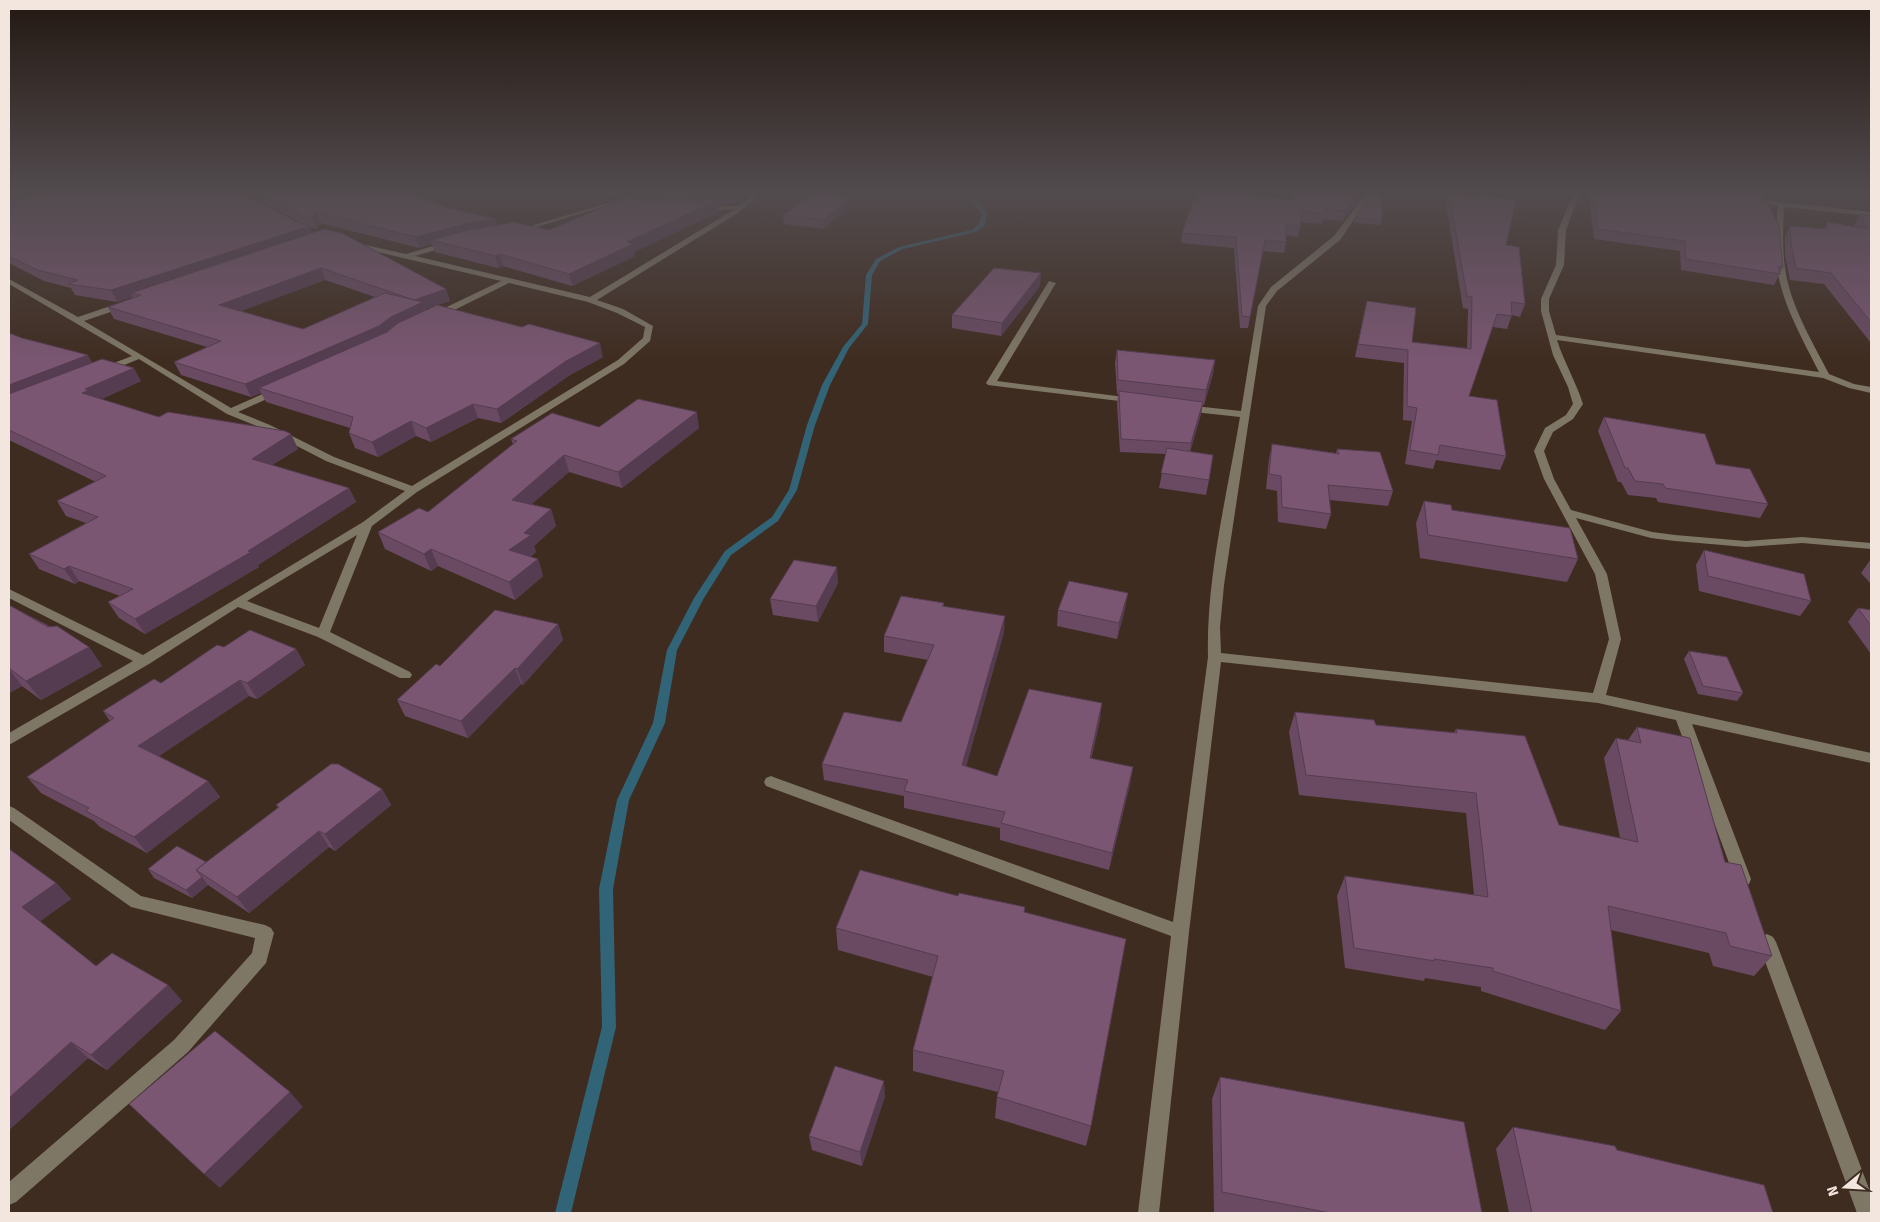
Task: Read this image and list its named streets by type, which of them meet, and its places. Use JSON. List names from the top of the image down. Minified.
{"north":"left"}
